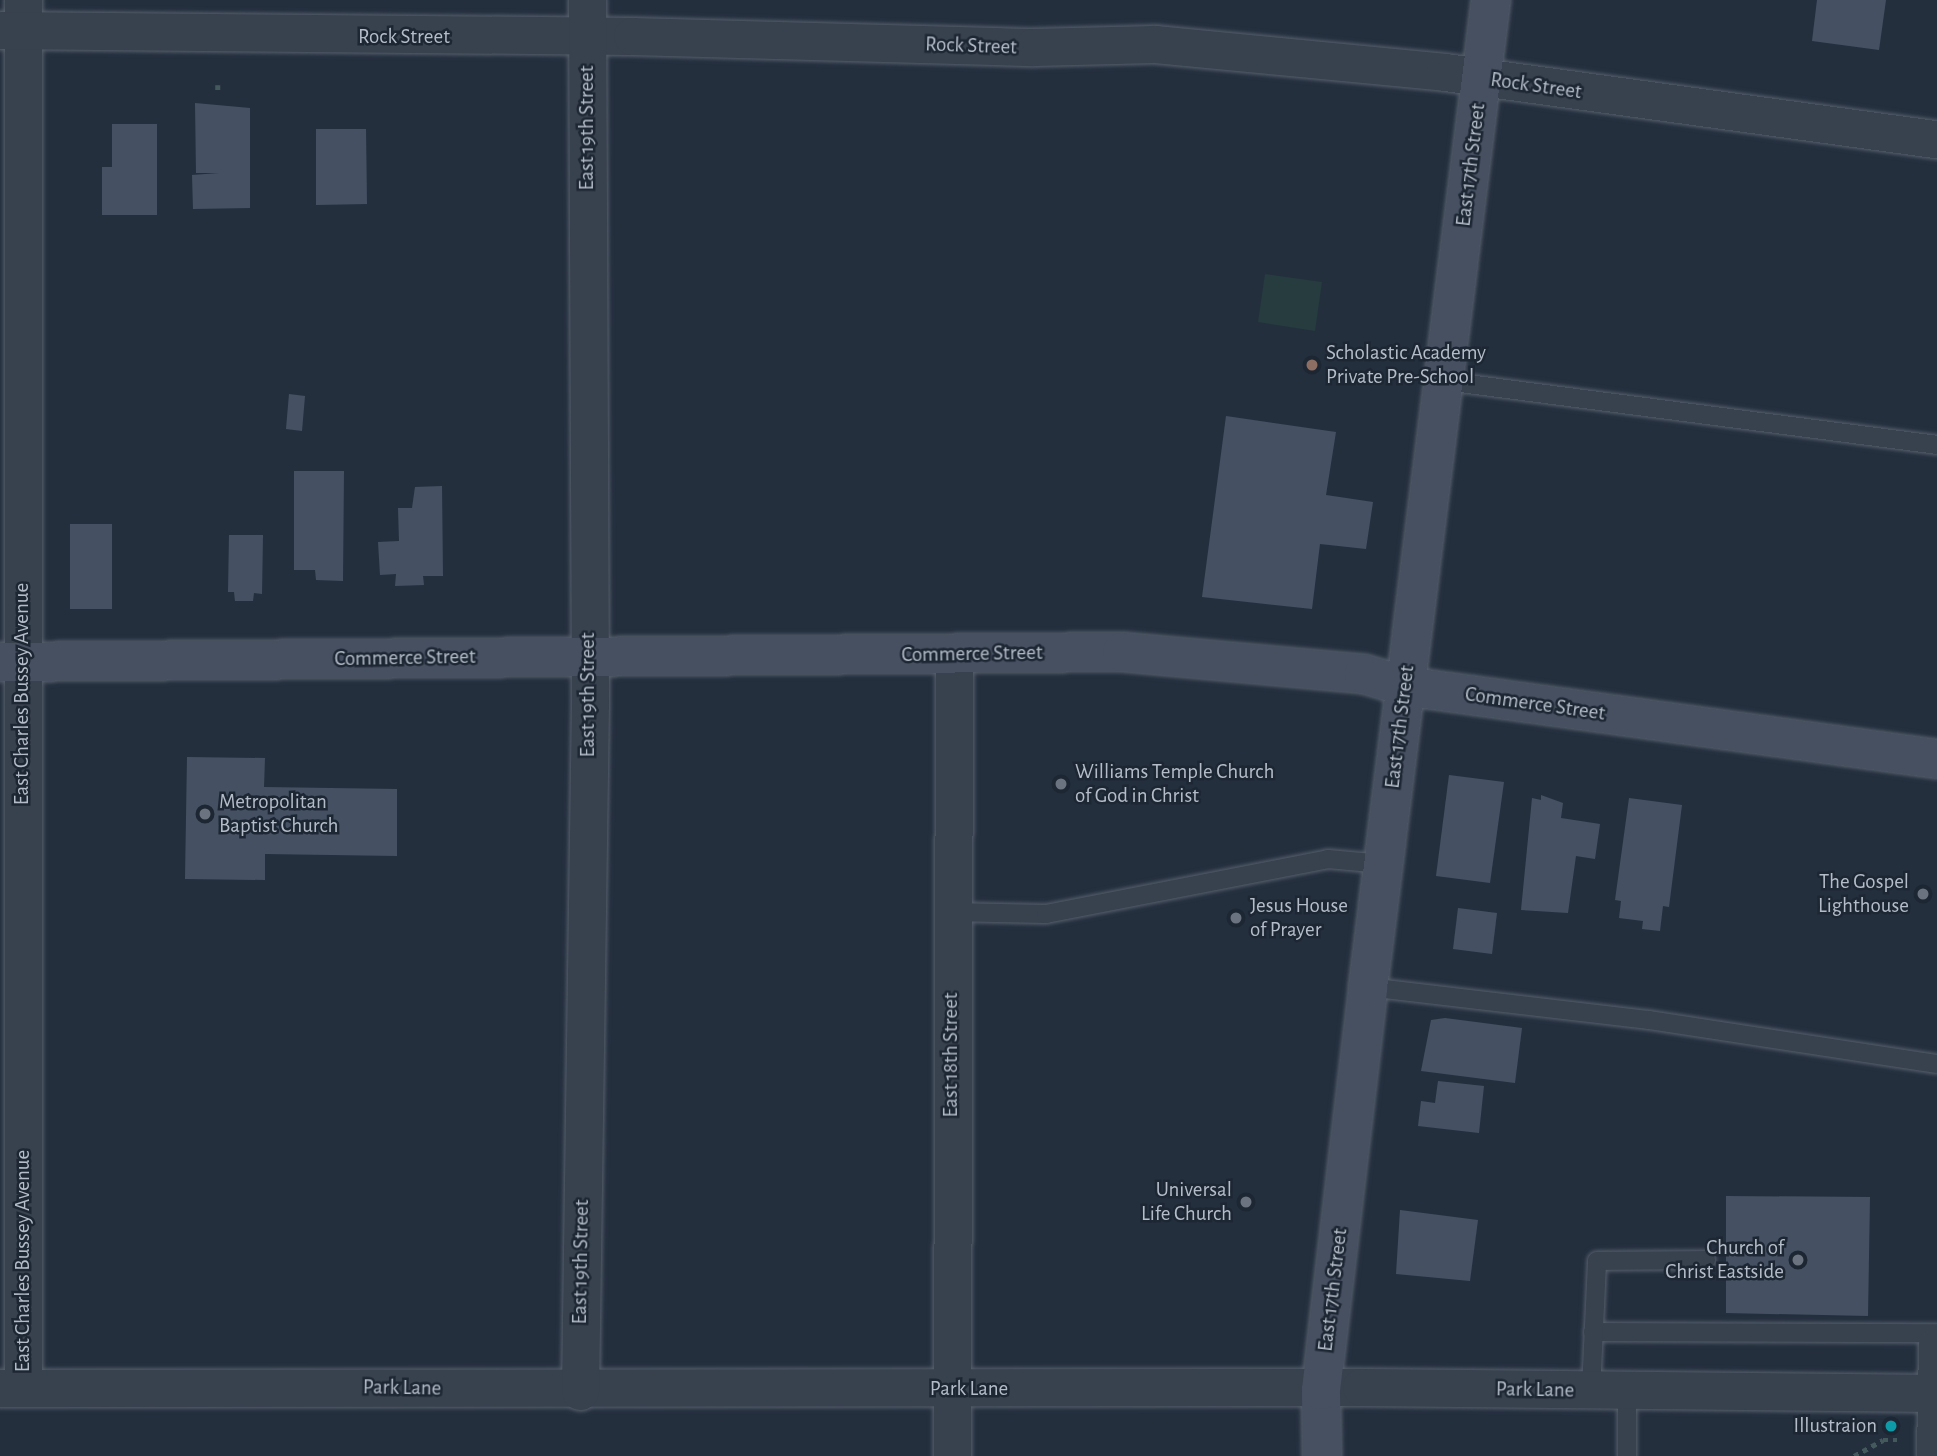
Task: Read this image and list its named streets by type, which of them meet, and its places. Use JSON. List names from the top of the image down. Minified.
{"streets":{"street":["Rock Street","East 19th Street","East 17th Street","Commerce Street","East Charles Bussey Avenue","East 18th Street","Park Lane"]},"crossings":[["Rock Street","East 19th Street"],["Rock Street","East 17th Street"],["Rock Street","East Charles Bussey Avenue"],["East 19th Street","Commerce Street"],["East 19th Street","Park Lane"],["East 17th Street","Commerce Street"],["East 17th Street","Park Lane"],["Commerce Street","East Charles Bussey Avenue"],["Commerce Street","East 18th Street"],["East Charles Bussey Avenue","Park Lane"],["East 18th Street","Park Lane"]],"places":["Scholastic Academy Private Pre-School","Williams Temple Church of God in Christ","Metropolitan Baptist Church","The Gospel Lighthouse","Jesus House of Prayer","Universal Life Church","Church of Christ Eastside","Illustraion"]}
